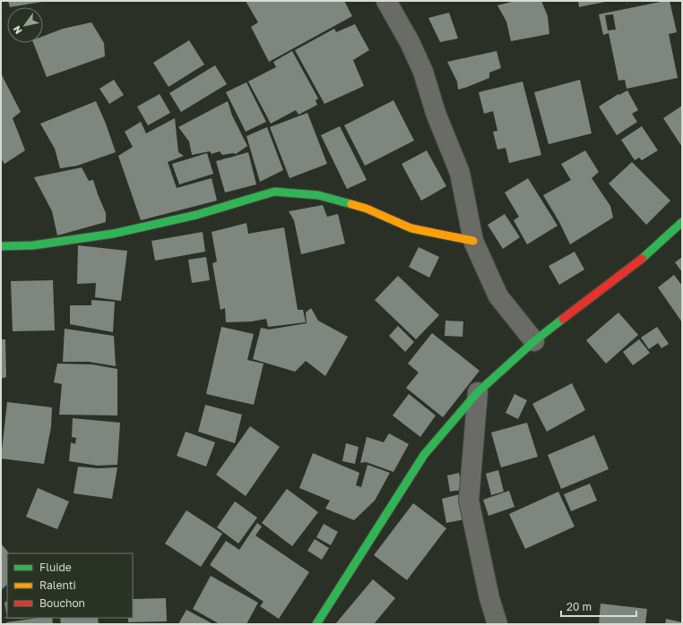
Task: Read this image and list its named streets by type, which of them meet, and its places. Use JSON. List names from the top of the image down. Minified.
{"legend":["Fluide","Ralenti","Bouchon"],"scale_bar":"20 m","north":"bottom left"}
